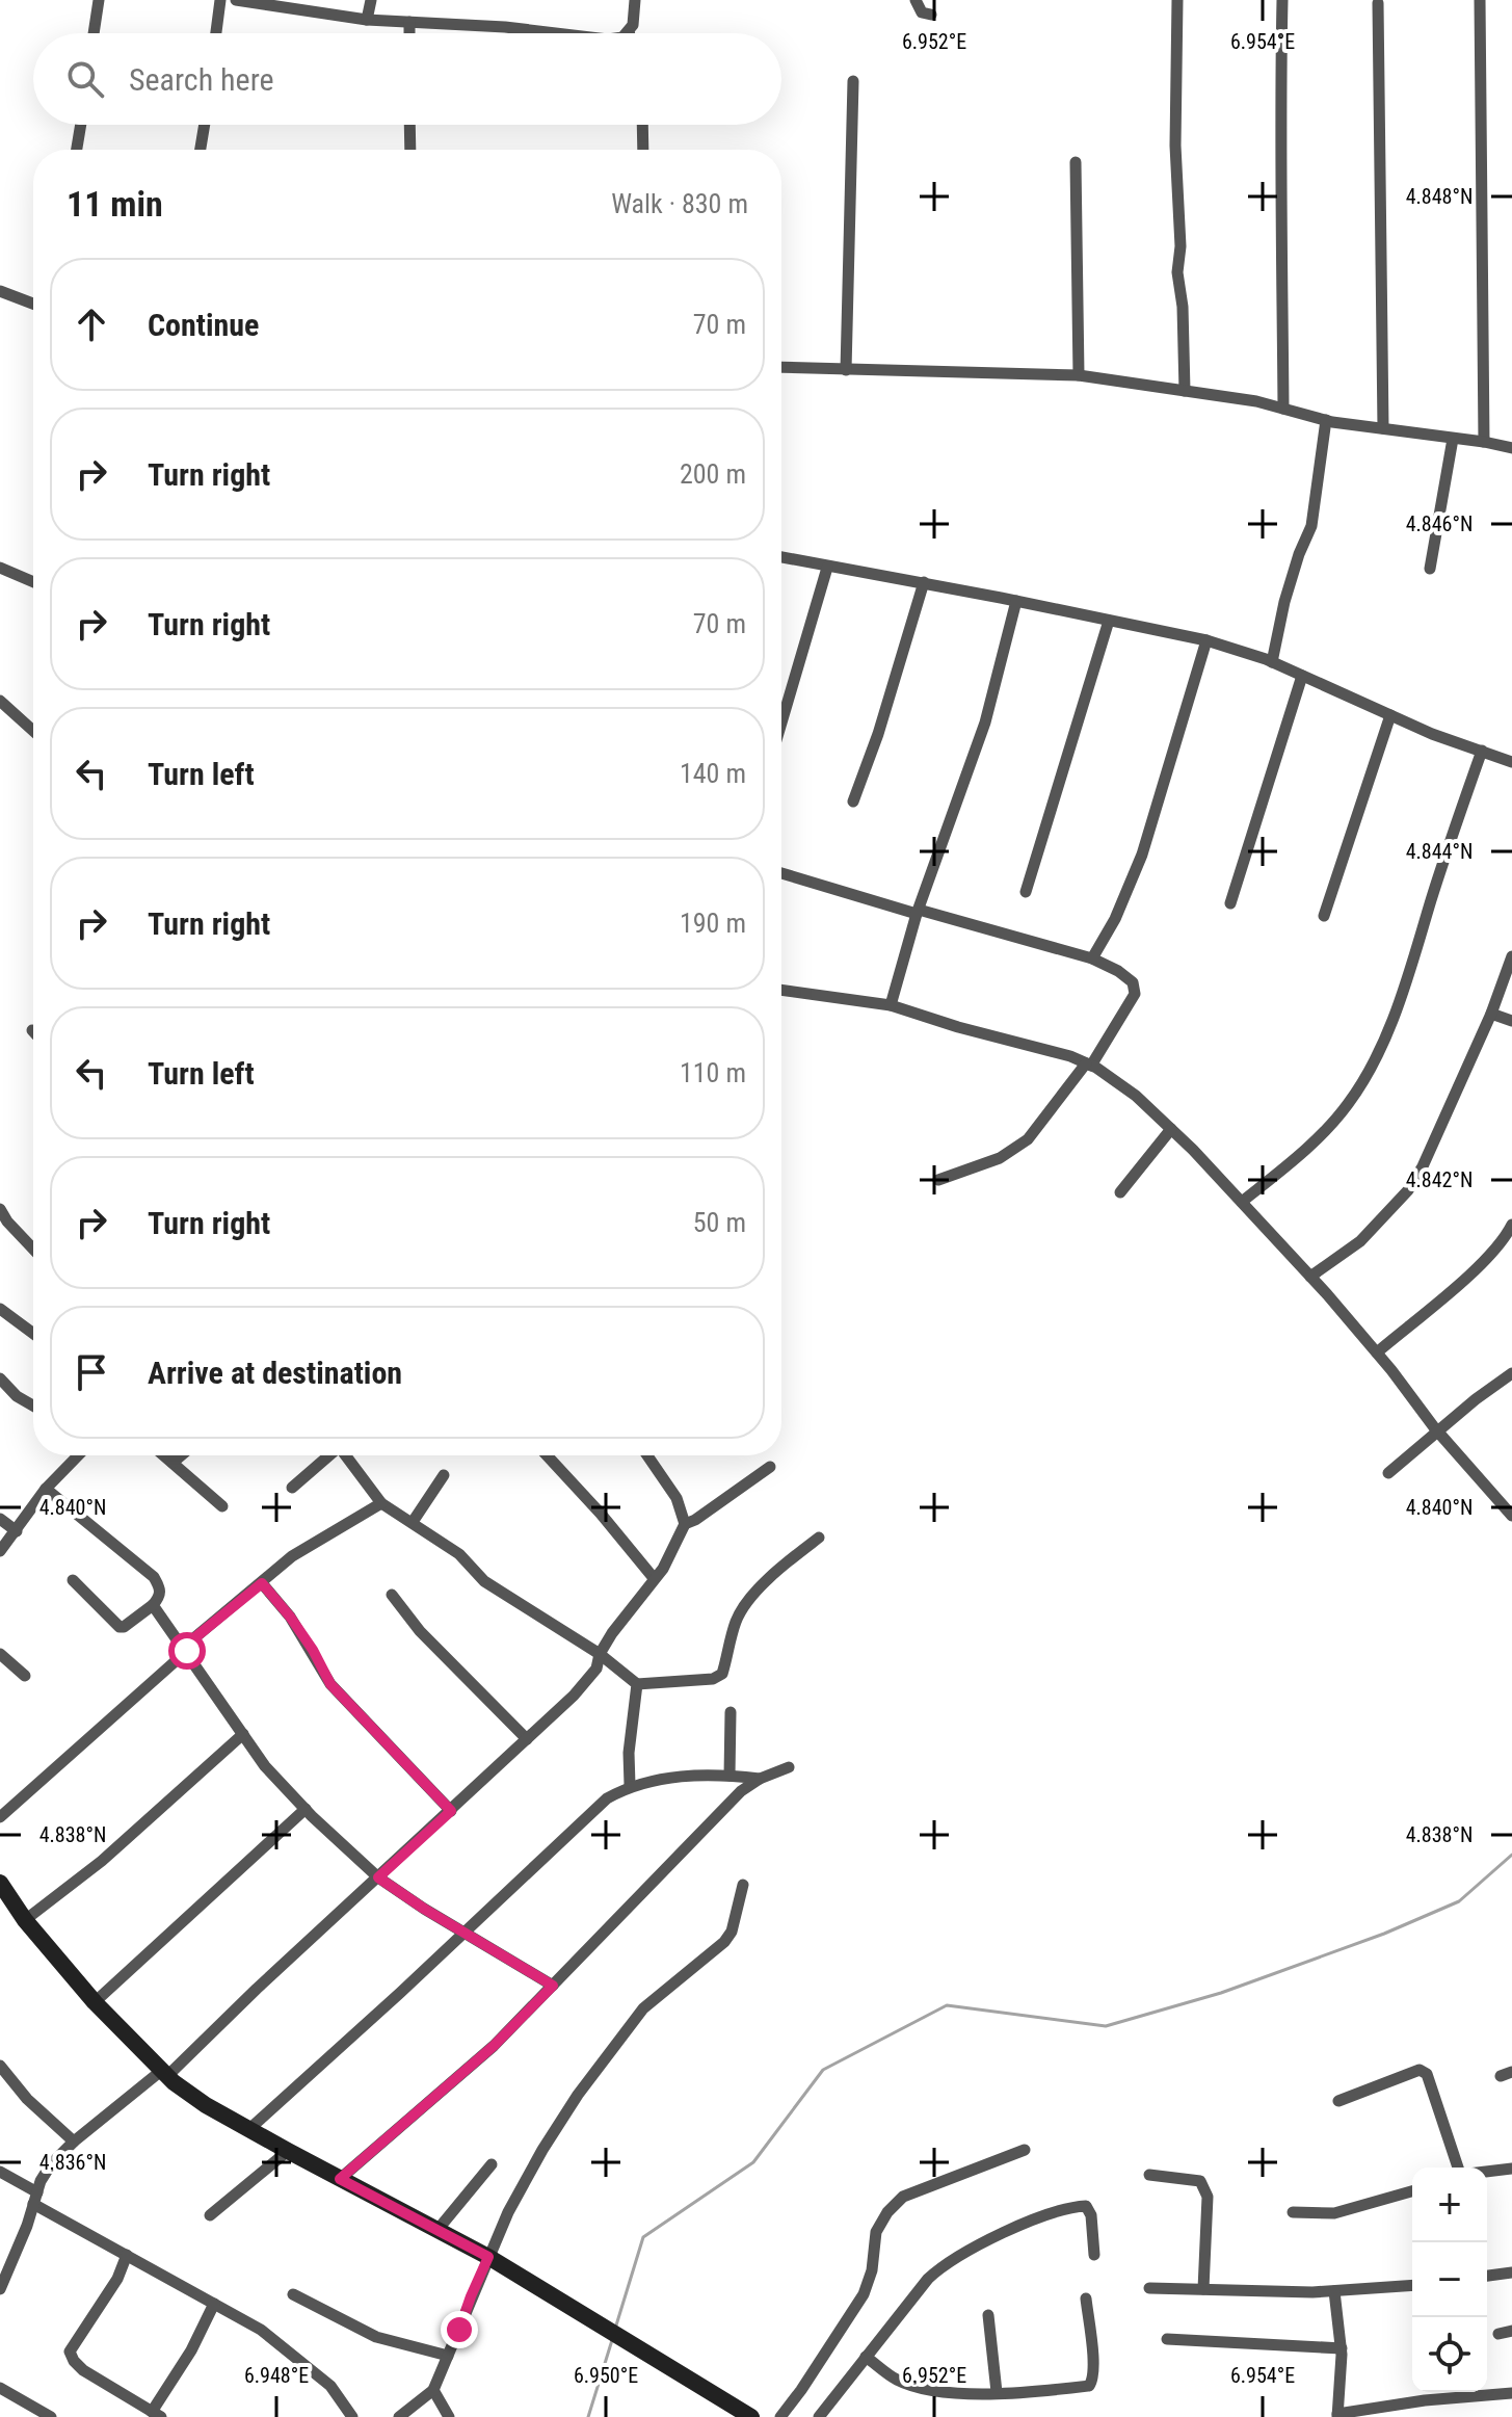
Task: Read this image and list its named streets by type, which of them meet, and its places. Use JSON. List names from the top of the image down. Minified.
{"page":{"search":"Search here","heading":["11 min","Walk · 830 m"],"list":[["Continue","70 m"],["Turn right","200 m"],["Turn right","70 m"],["Turn left","140 m"],["Turn right","190 m"],["Turn left","110 m"],["Turn right","50 m"],"Arrive at destination"],"map_buttons":["+","−"]},"coordinates":["6.952°E","6.954°E","4.848°N","4.846°N","4.844°N","4.842°N","4.840°N","4.838°N","4.836°N","6.948°E","6.950°E"]}
